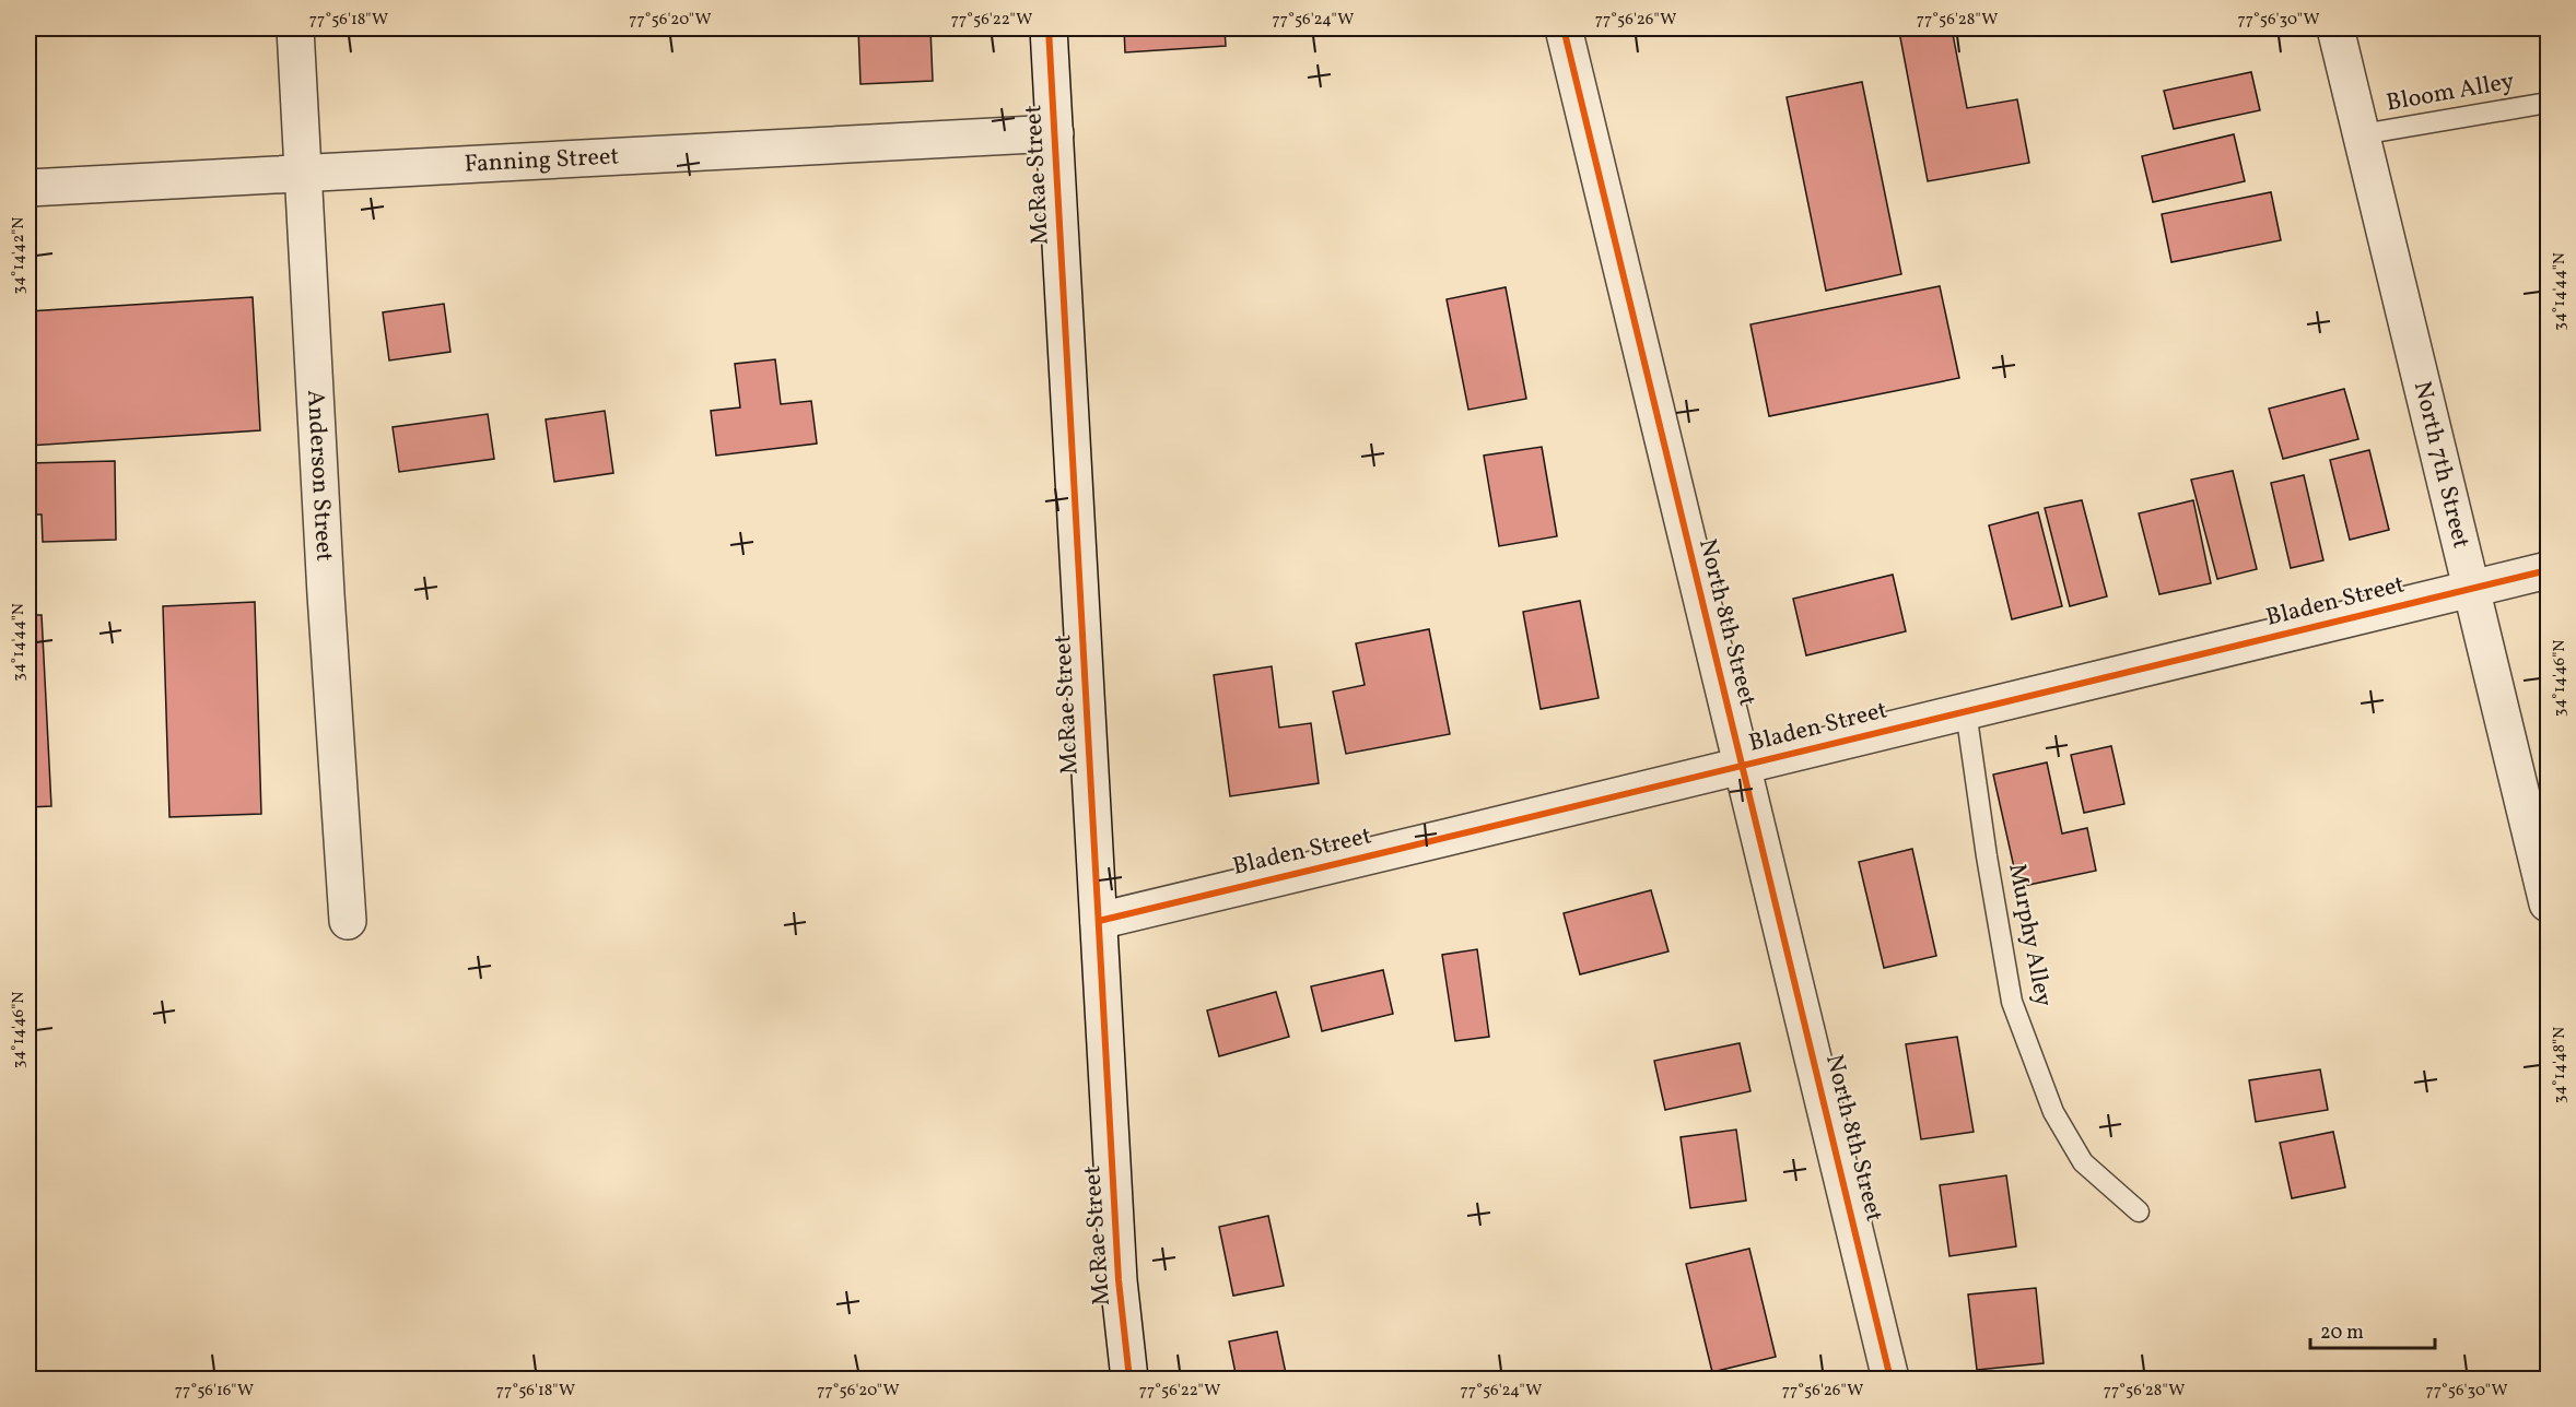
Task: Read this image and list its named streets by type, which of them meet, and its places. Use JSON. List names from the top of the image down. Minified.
{"streets":{"street":["Fanning Street","McRae Street","North 7th Street","Anderson Street","Bladen Street","North 8th Street"],"lane":["Bloom Alley","Murphy Alley"]},"crossings":[["Bloom Alley","North 7th Street"],["Fanning Street","McRae Street"],["Fanning Street","Anderson Street"],["McRae Street","Bladen Street"],["North 7th Street","Bladen Street"],["Bladen Street","North 8th Street"],["Bladen Street","Murphy Alley"]],"scale_bar":"20 m","coordinates":["77°56'18\"W","77°56'20\"W","77°56'22\"W","77°56'24\"W","77°56'26\"W","77°56'28\"W","77°56'30\"W","34°14'42\"N","34°14'44\"N","34°14'46\"N","34°14'48\"N","77°56'16\"W"]}
